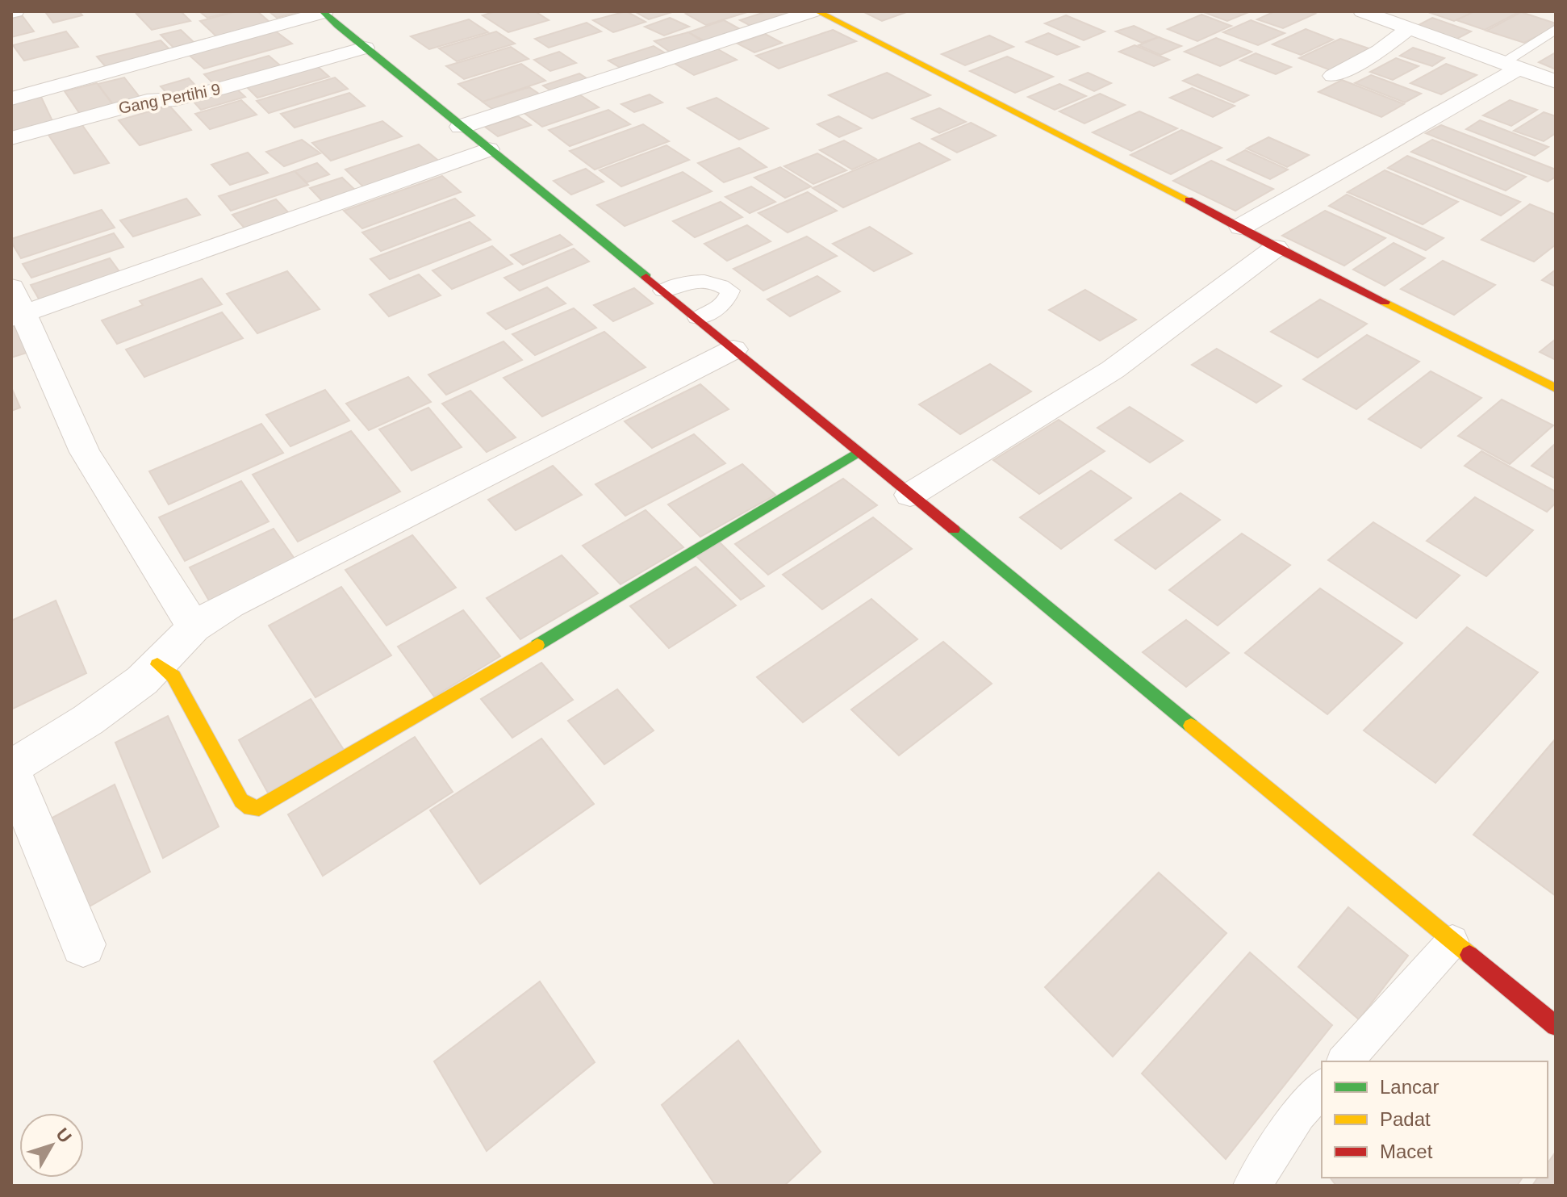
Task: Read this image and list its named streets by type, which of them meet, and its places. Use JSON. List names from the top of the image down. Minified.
{"streets":{"street":["Gang Pertihi 9"]},"legend":["Lancar","Padat","Macet"],"north":"top right"}
